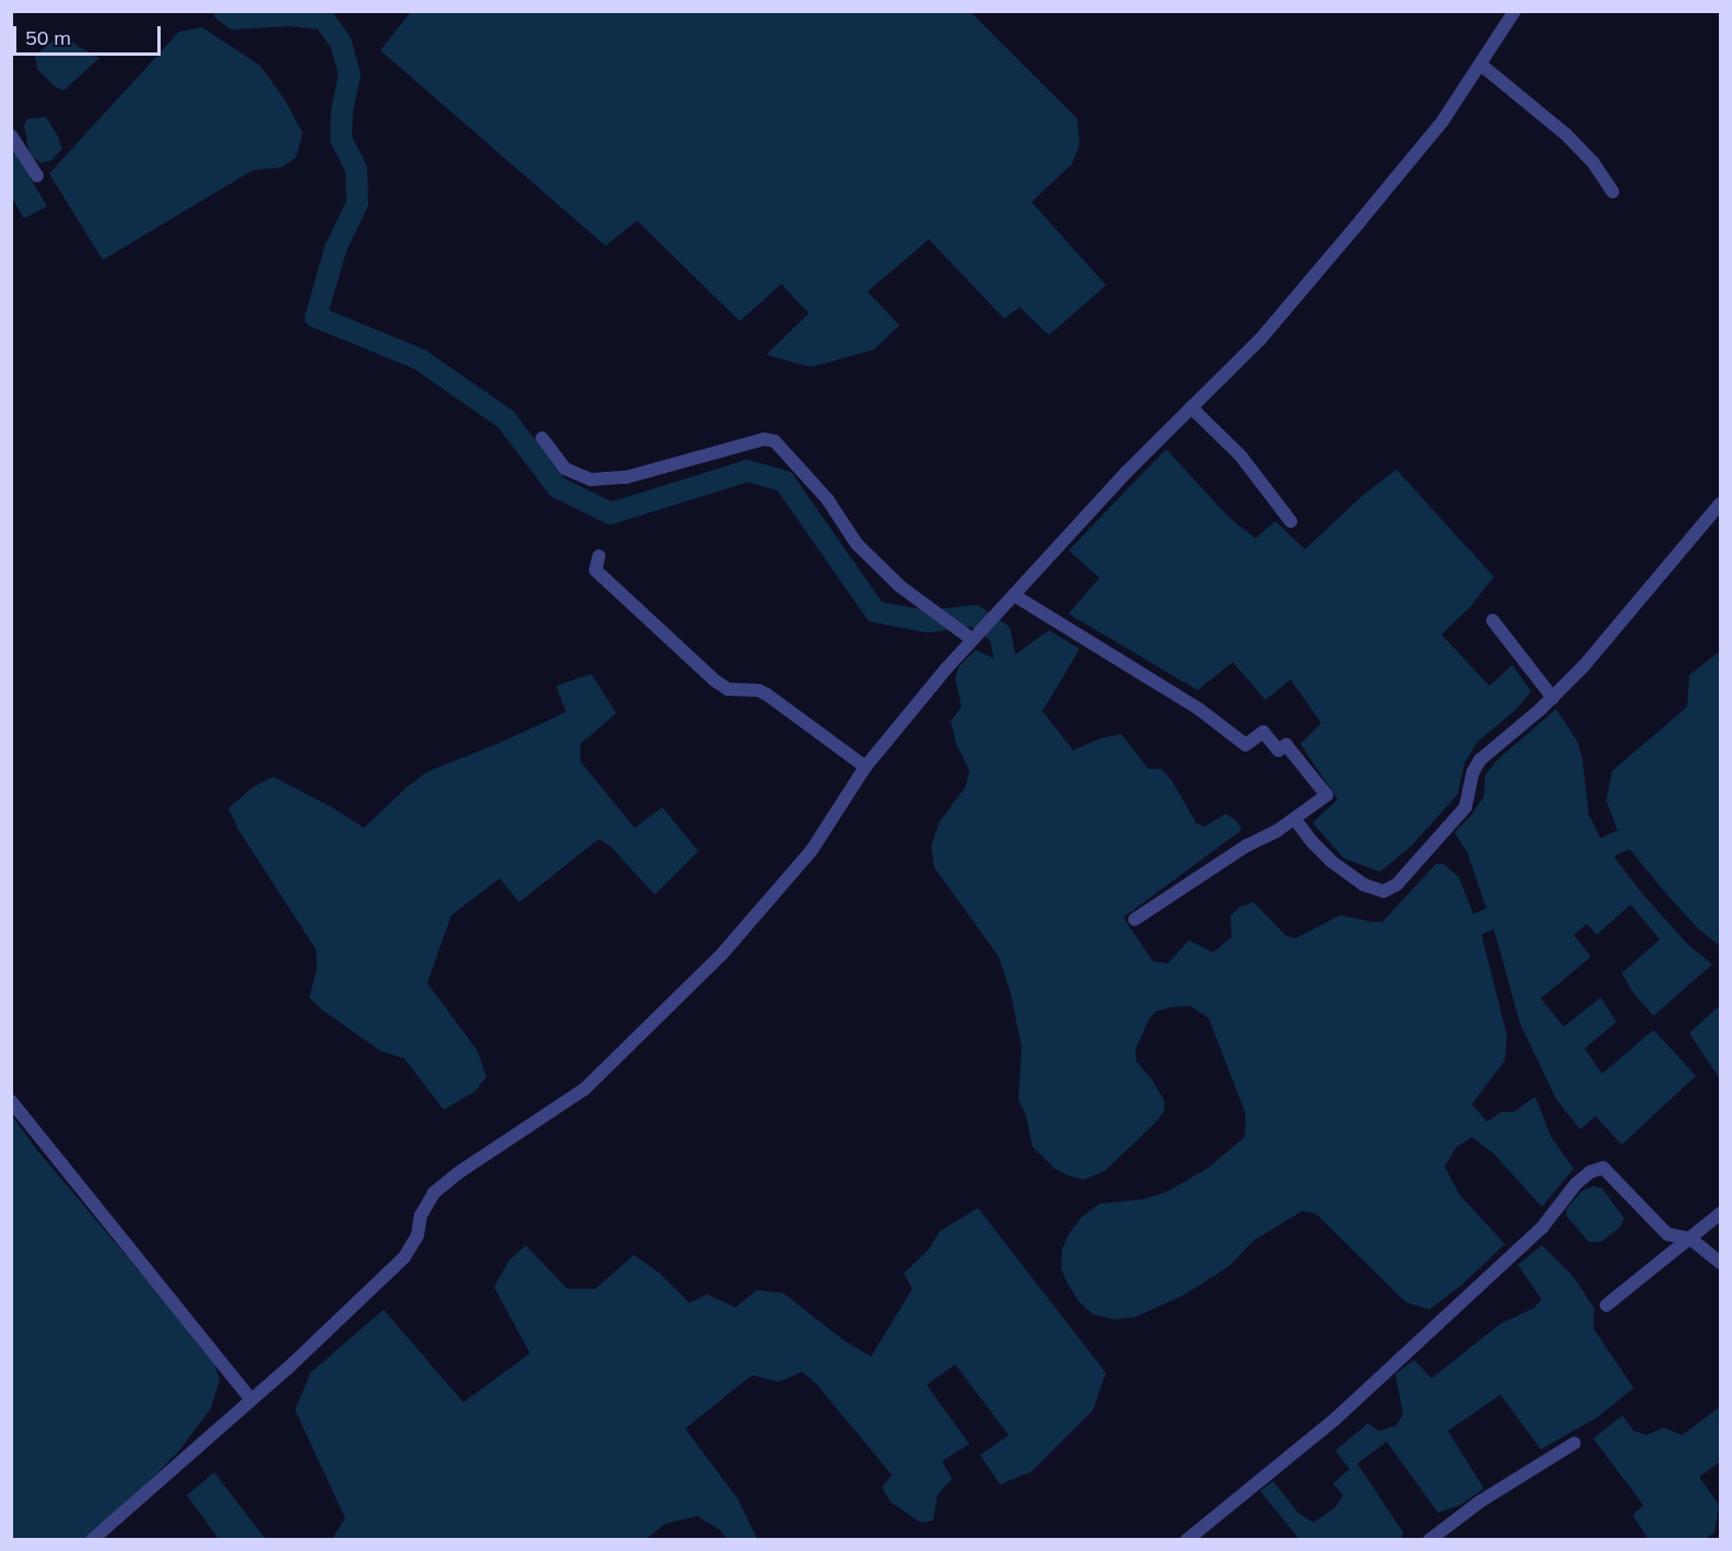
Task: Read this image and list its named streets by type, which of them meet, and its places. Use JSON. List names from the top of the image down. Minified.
{"scale_bar":"50 m"}
